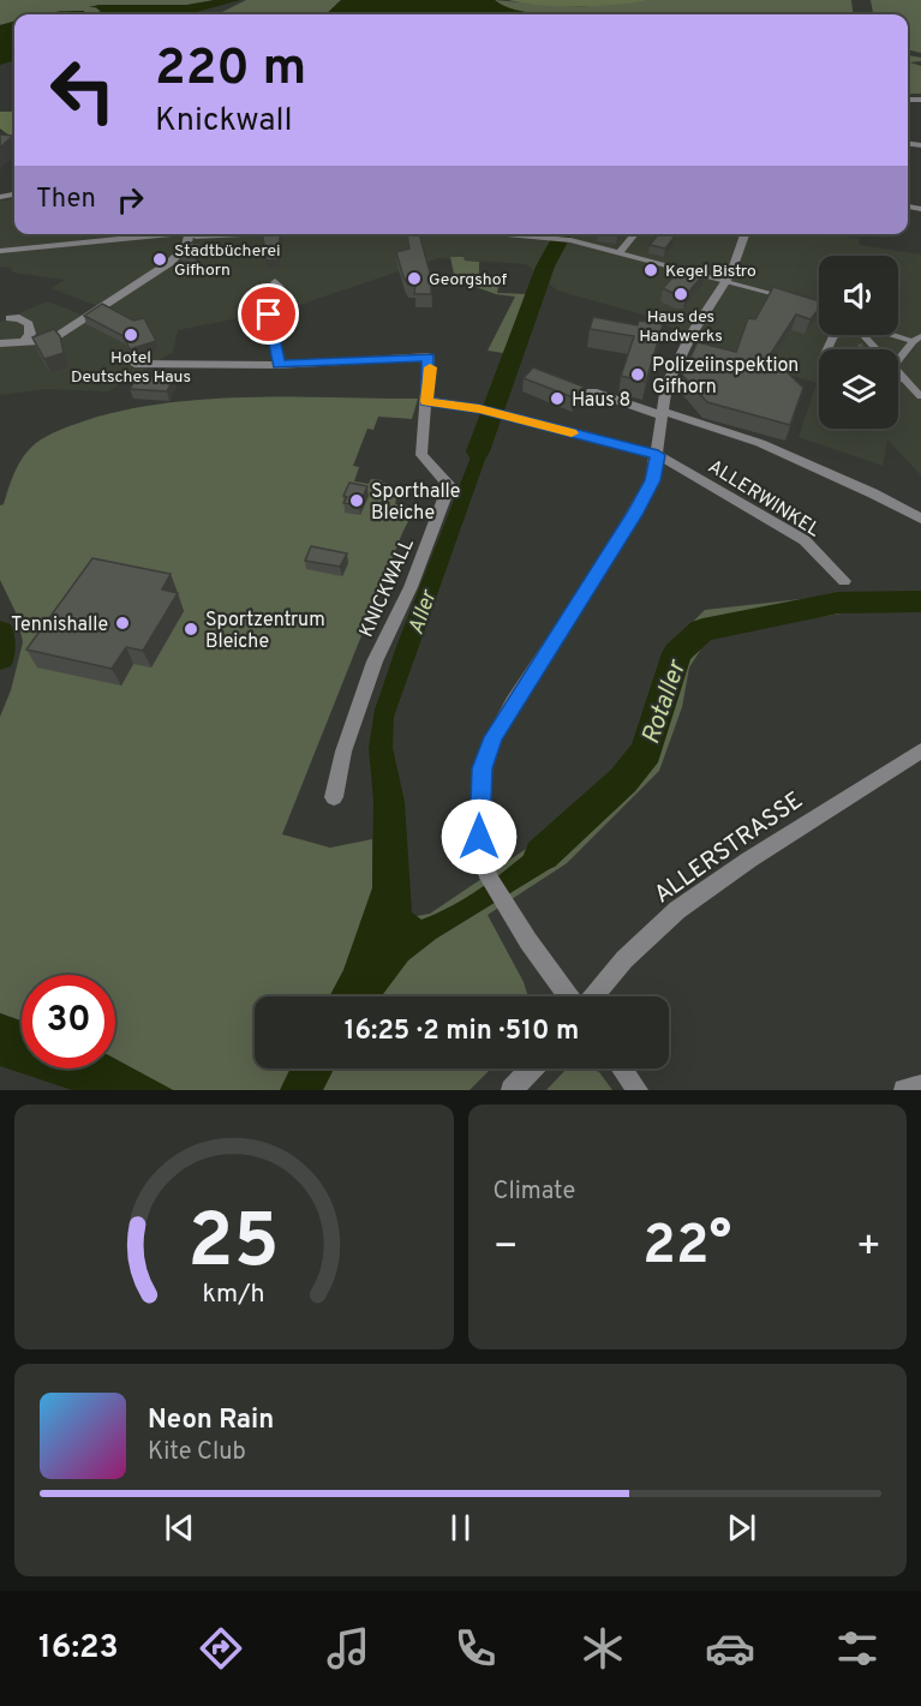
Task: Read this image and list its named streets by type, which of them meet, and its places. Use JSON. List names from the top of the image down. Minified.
{"streets":{"street":["ALLERWINKEL","KNICKWALL","ALLERSTRASSE"]},"water":["Aller","Rotaller"],"places":["Stadtbücherei Gifhorn","Kegel Bistro","Georgshof","Haus des Handwerks","Hotel Deutsches Haus","Polizeiinspektion Gifhorn","Haus 8","Sporthalle Bleiche","Tennishalle","Sportzentrum Bleiche"],"page":{"turn":["220 m","Knickwall"],"then":"Then","limit":"30","trip":"16:25 · 2 min · 510 m","tile":"Climate","heat":["−","22°","+"],"song":["Neon Rain","Kite Club"],"tabs":"16:23","gauge":["25","km/h"]}}
